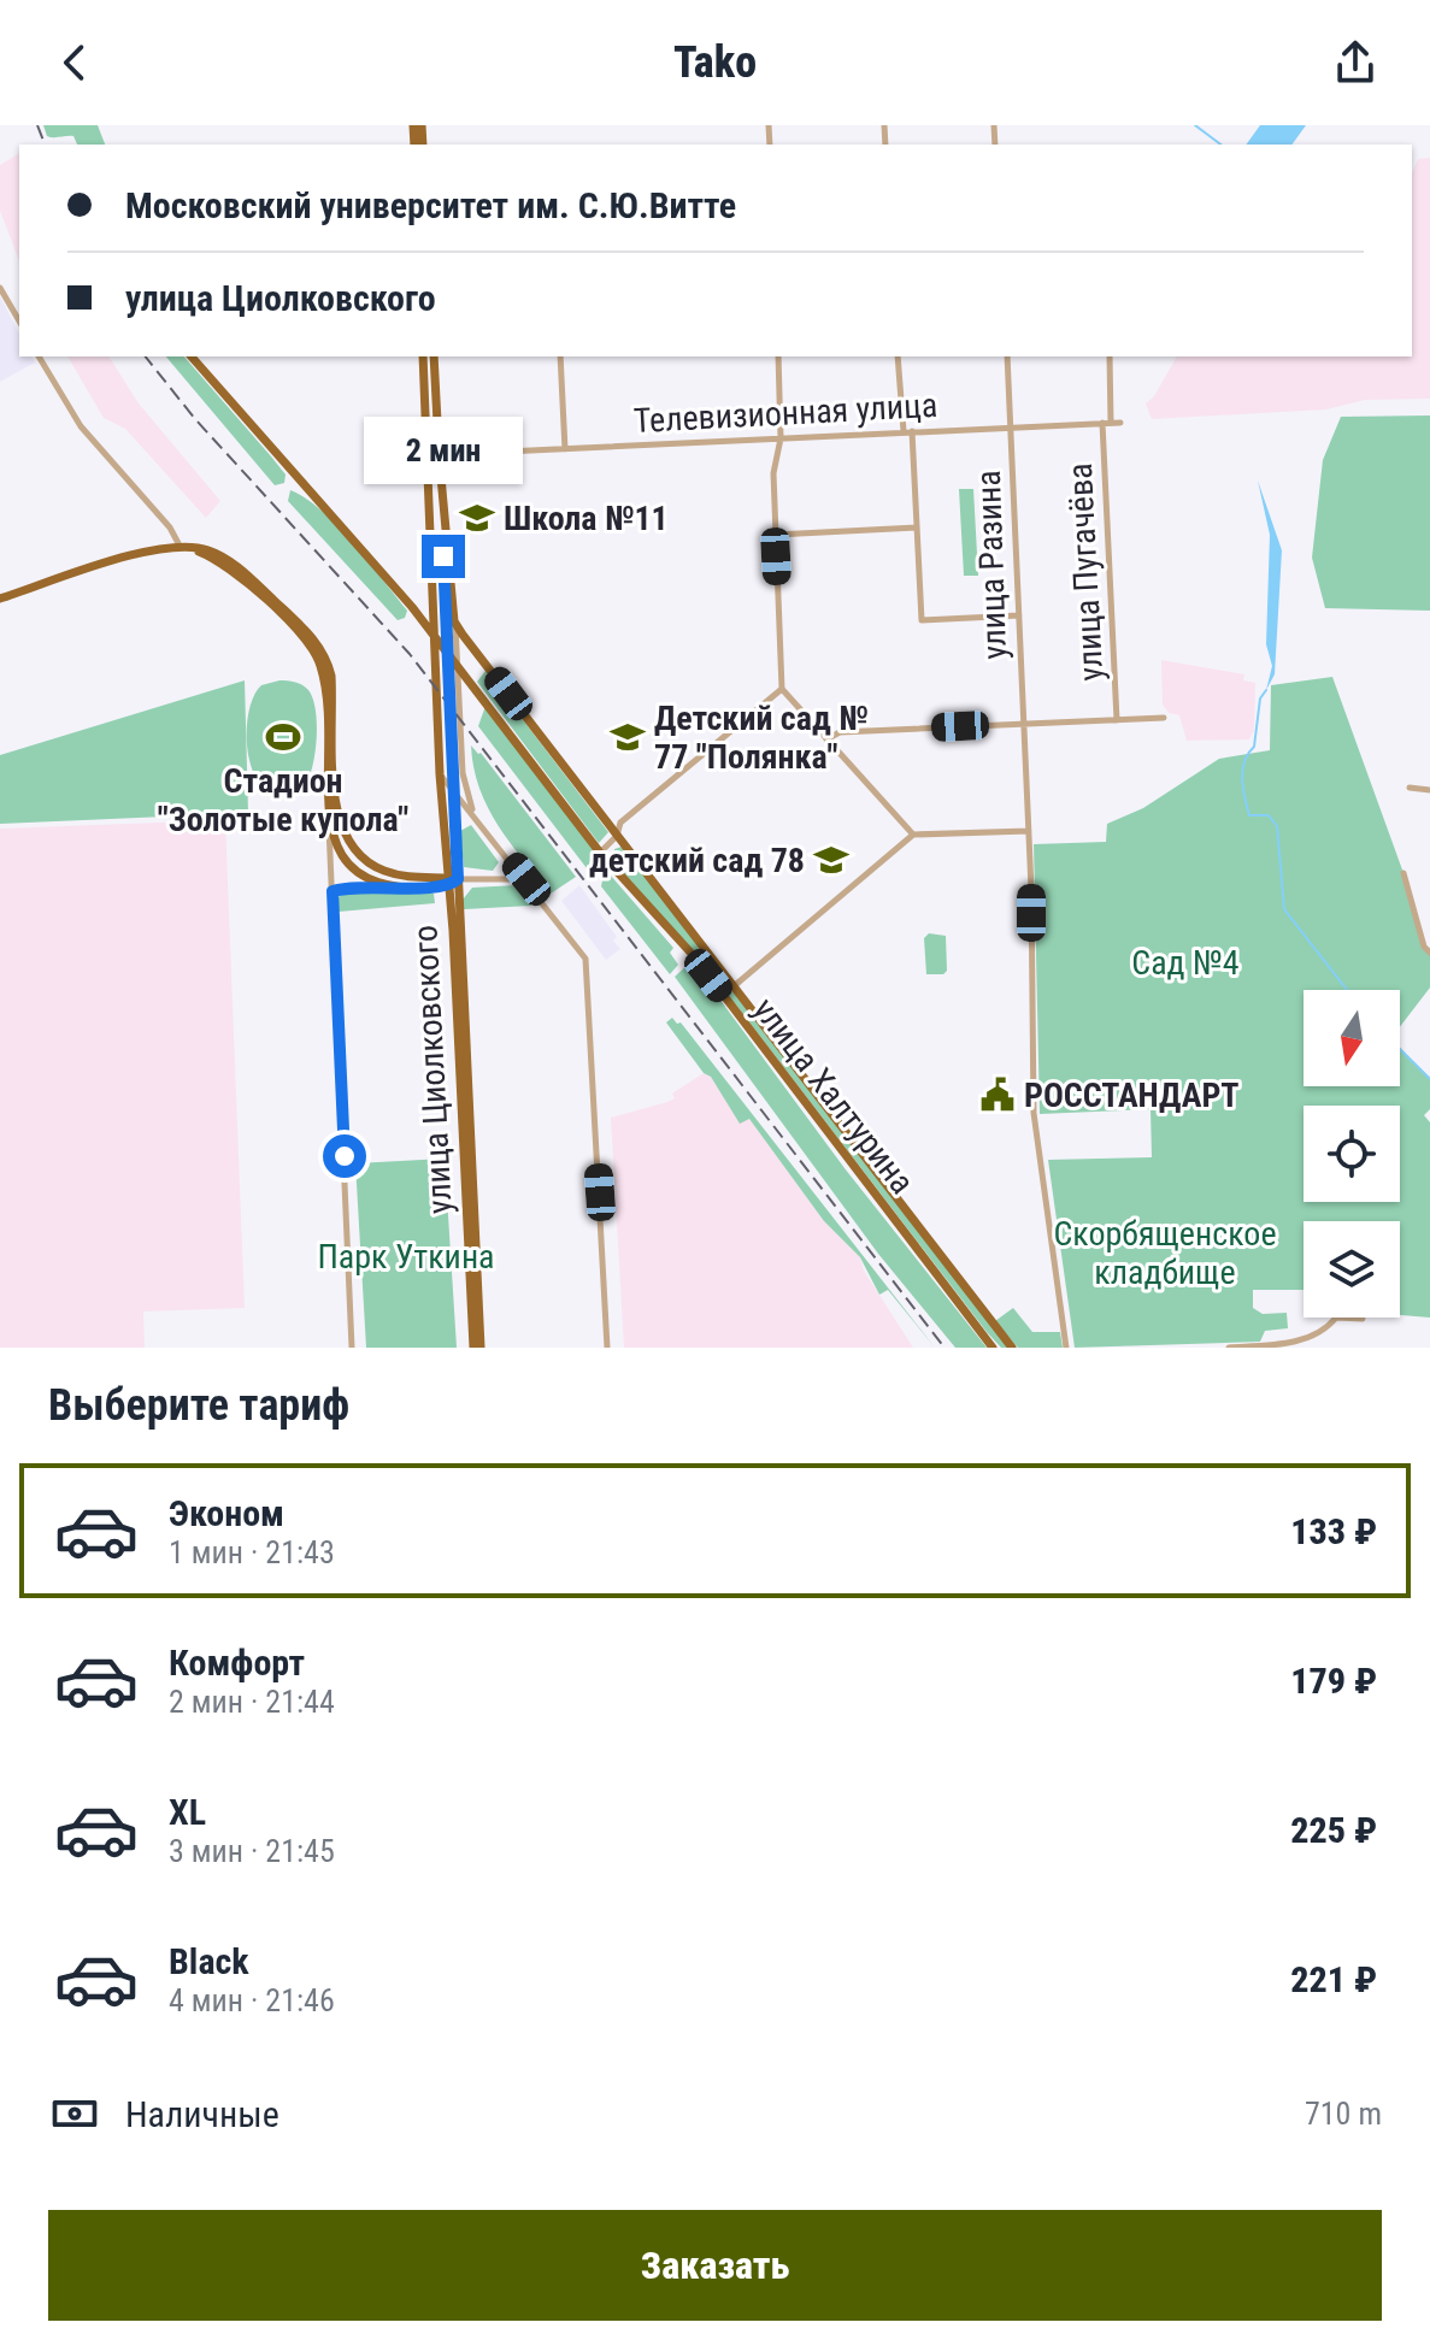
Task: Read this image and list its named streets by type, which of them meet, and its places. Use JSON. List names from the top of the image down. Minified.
{"streets":{"main road":["улица Циолковского","улица Халтурина"],"street":["Телевизионная улица","улица Разина","улица Пугачёва"]},"crossings":[["Телевизионная улица","улица Разина"],["Телевизионная улица","улица Пугачёва"]],"parks":["Сад №4","Скорбященское кладбище","Парк Уткина"],"places":{"school or university":["Школа №11","Детский сад № 77 \"Полянка\"","детский сад 78"],"sports":["Стадион \"Золотые купола\""],"public building":["РОССТАНДАРТ"]},"north":"bottom","page":{"header":"Tako","banner":["Московский университет им. С.Ю.Витте","улица Циолковского"],"bubble":"2 мин","heading":"Выберите тариф","list":[{"name":"Эконом","note":"1 мин · 21:43","value":"133 ₽"},{"name":"Комфорт","note":"2 мин · 21:44","value":"179 ₽"},{"name":"XL","note":"3 мин · 21:45","value":"225 ₽"},{"name":"Black","note":"4 мин · 21:46","value":"221 ₽"}],"pay":["Наличные","710 m"],"buttons":"Заказать"}}
